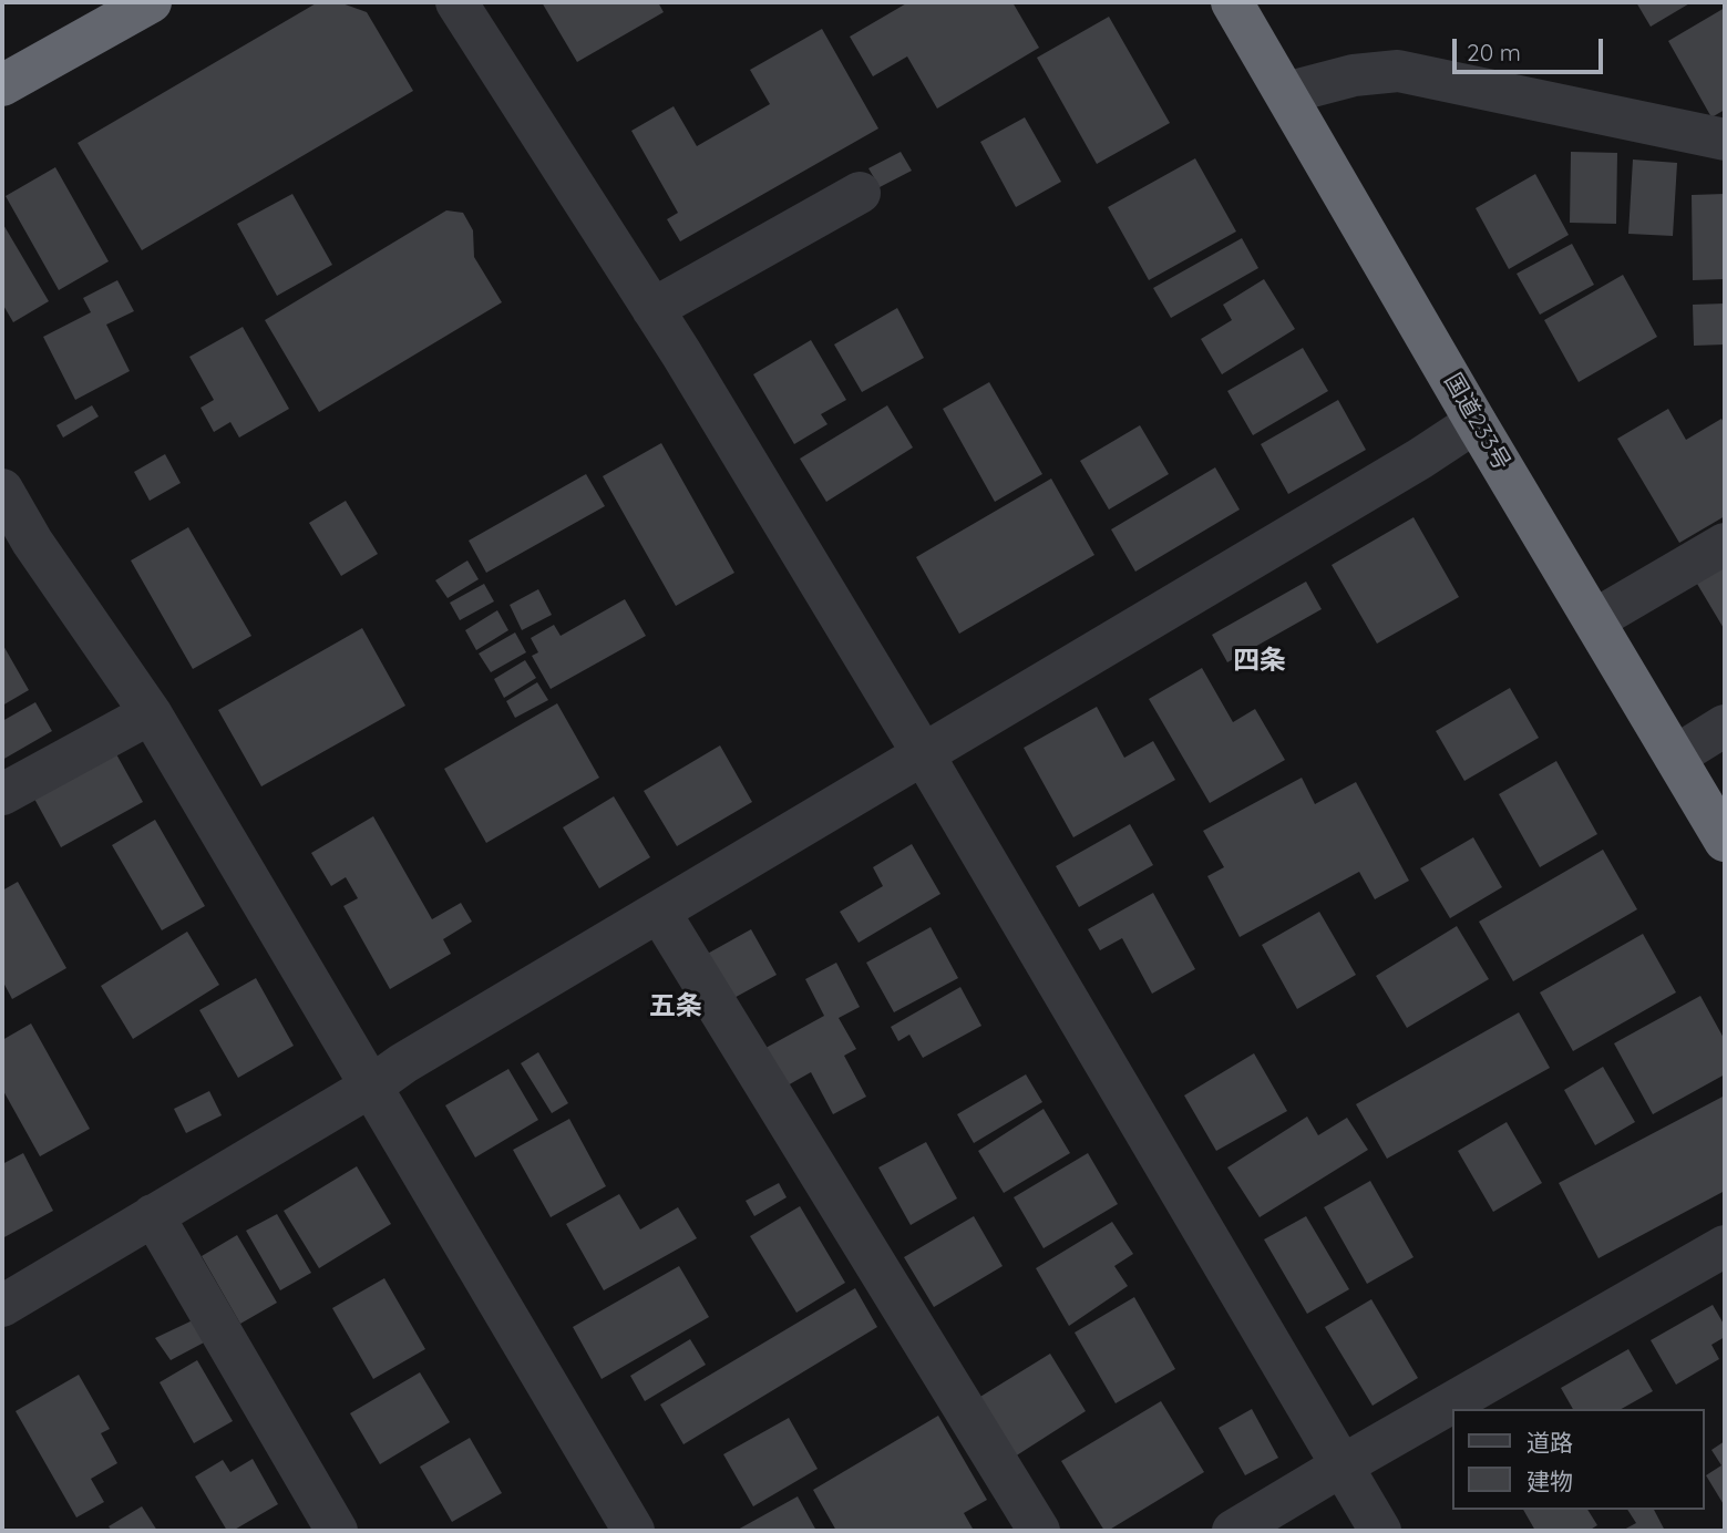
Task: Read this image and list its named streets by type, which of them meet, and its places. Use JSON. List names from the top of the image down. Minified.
{"streets":{"highway":["国道233号"]},"districts":["四条","五条"],"legend":["道路","建物"],"scale_bar":"20 m"}
